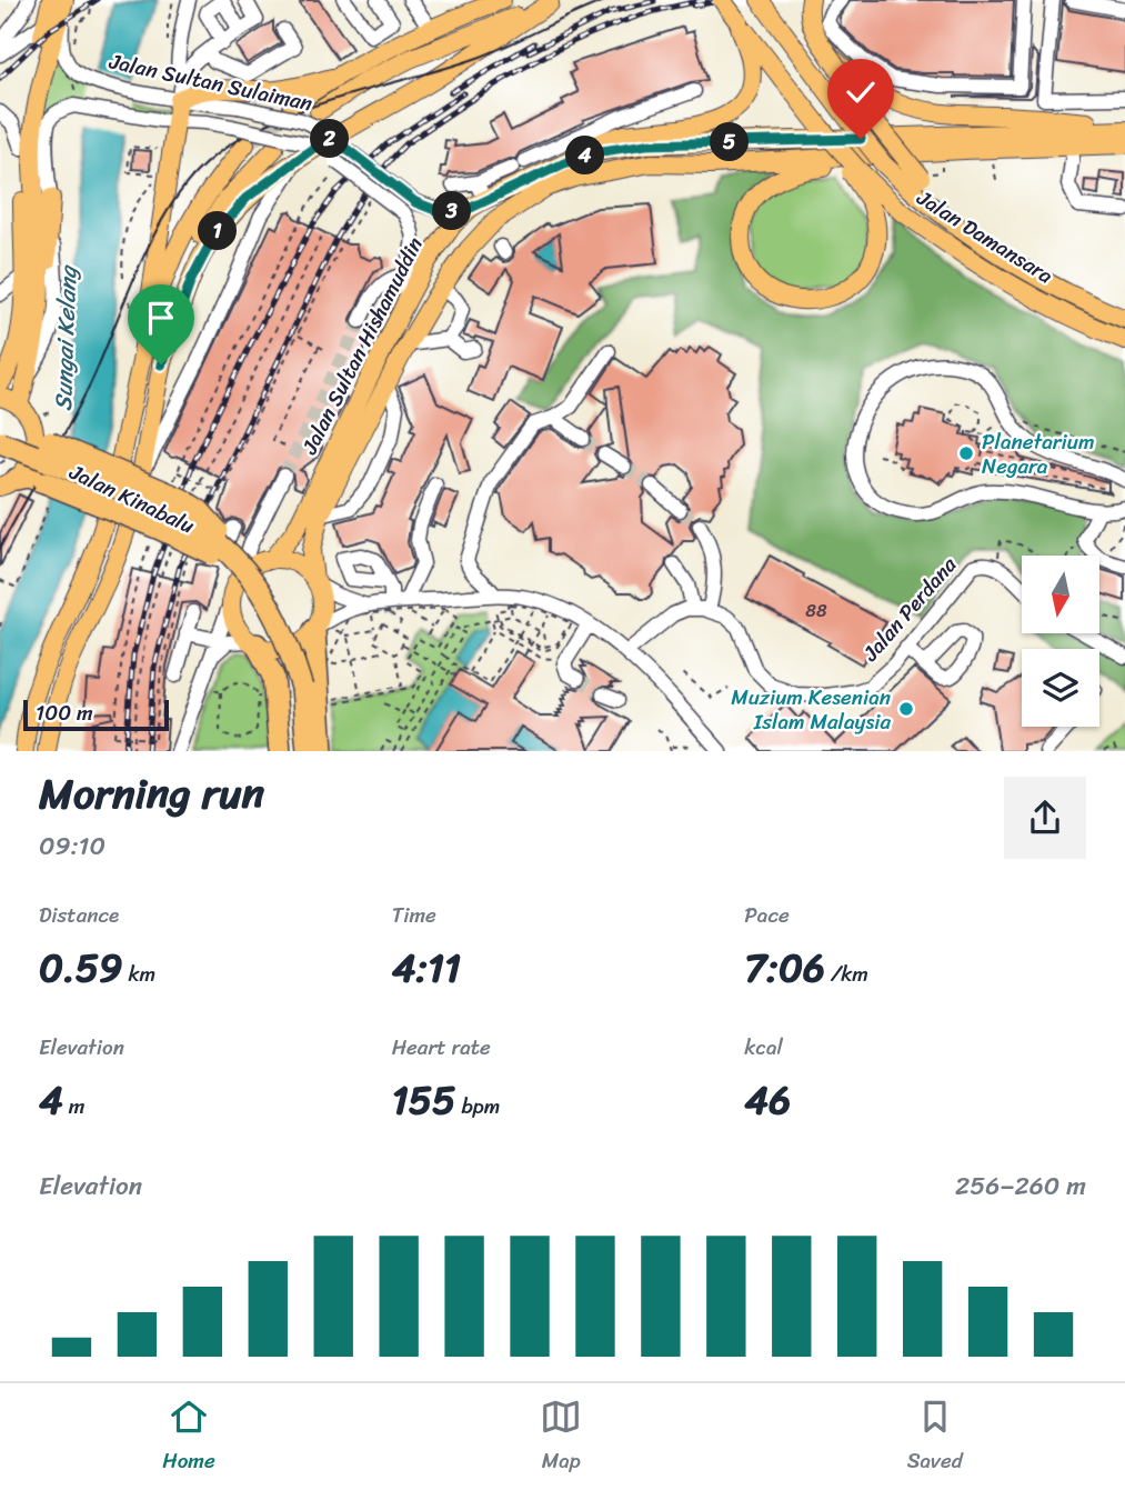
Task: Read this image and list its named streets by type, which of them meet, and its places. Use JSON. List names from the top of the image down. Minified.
{"streets":{"highway":["Jalan Kinabalu"],"main road":["Jalan Damansara","Jalan Sultan Hishamuddin"],"street":["Jalan Sultan Sulaiman","Jalan Perdana"]},"crossings":[["Jalan Sultan Sulaiman","Jalan Sultan Hishamuddin"],["Jalan Sultan Hishamuddin","Jalan Kinabalu"]],"water":["Sungai Kelang"],"places":["Planetarium Negara","Muzium Kesenian Islam Malaysia"],"house_numbers":["88"],"scale_bar":"100 m","north":"bottom","page":{"pins":["2","5","4","3","1"],"scale":"100 m","heading":["Morning run","09:10"],"stats":[["Distance","0.59 km"],["Time","4:11"],["Pace","7:06 /km"],["Elevation","4 m"],["Heart rate","155 bpm"],["kcal","46"]],"chart":["Elevation","256–260 m"],"tabs":["Home","Map","Saved"]}}
